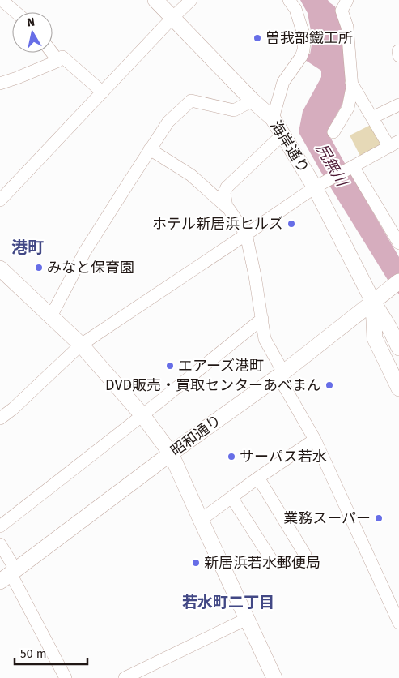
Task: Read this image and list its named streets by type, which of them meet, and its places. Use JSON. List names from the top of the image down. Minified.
{"streets":{"street":["海岸通り","昭和通り"]},"crossings":[["海岸通り","昭和通り"]],"districts":["港町","若水町二丁目"],"water":["尻無川"],"places":["曽我部鐵工所","ホテル新居浜ヒルズ","みなと保育園","エアーズ港町","DVD販売・買取センターあべまん","サーパス若水","業務スーパー","新居浜若水郵便局"],"scale_bar":"50 m","north":"top"}
